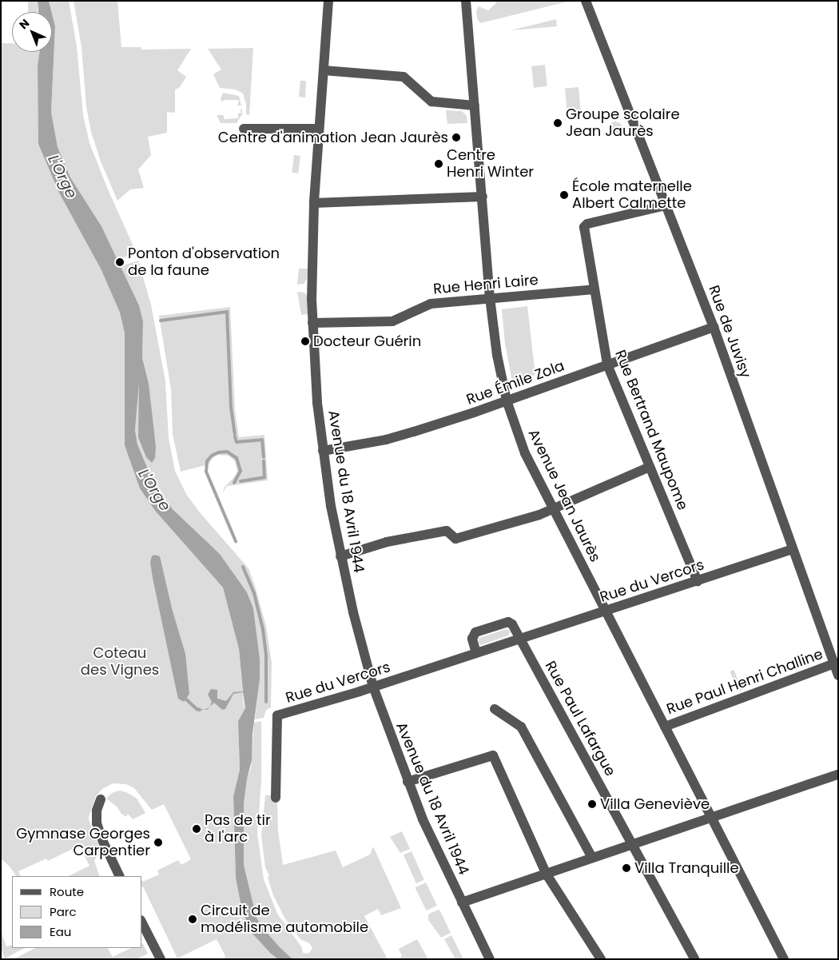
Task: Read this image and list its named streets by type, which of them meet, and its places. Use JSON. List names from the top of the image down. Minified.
{"streets":{"street":["Rue Henri Laire","Rue de Juvisy","Rue Émile Zola","Rue Bertrand Maupome","Avenue du 18 Avril 1944","Avenue Jean Jaurès","Rue du Vercors","Rue Paul Henri Challine","Rue Paul Lafargue"]},"crossings":[["Rue Henri Laire","Rue Bertrand Maupome"],["Rue Henri Laire","Avenue du 18 Avril 1944"],["Rue Henri Laire","Avenue Jean Jaurès"],["Rue de Juvisy","Rue Émile Zola"],["Rue de Juvisy","Rue Bertrand Maupome"],["Rue de Juvisy","Rue du Vercors"],["Rue de Juvisy","Rue Paul Henri Challine"],["Rue Émile Zola","Rue Bertrand Maupome"],["Rue Émile Zola","Avenue du 18 Avril 1944"],["Rue Émile Zola","Avenue Jean Jaurès"],["Rue Bertrand Maupome","Rue du Vercors"],["Avenue du 18 Avril 1944","Rue du Vercors"],["Avenue Jean Jaurès","Rue du Vercors"],["Avenue Jean Jaurès","Rue Paul Henri Challine"],["Rue du Vercors","Rue Paul Lafargue"]],"water":["L'Orge"],"parks":["Coteau des Vignes"],"places":["Groupe scolaire Jean Jaurès","Centre d'animation Jean Jaurès","Centre Henri Winter","École maternelle Albert Calmette","Ponton d'observation de la faune","Docteur Guérin","Villa Geneviève","Pas de tir à l'arc","Gymnase Georges Carpentier","Villa Tranquille","Circuit de modélisme automobile"],"legend":["Route","Parc","Eau"],"north":"top left"}
